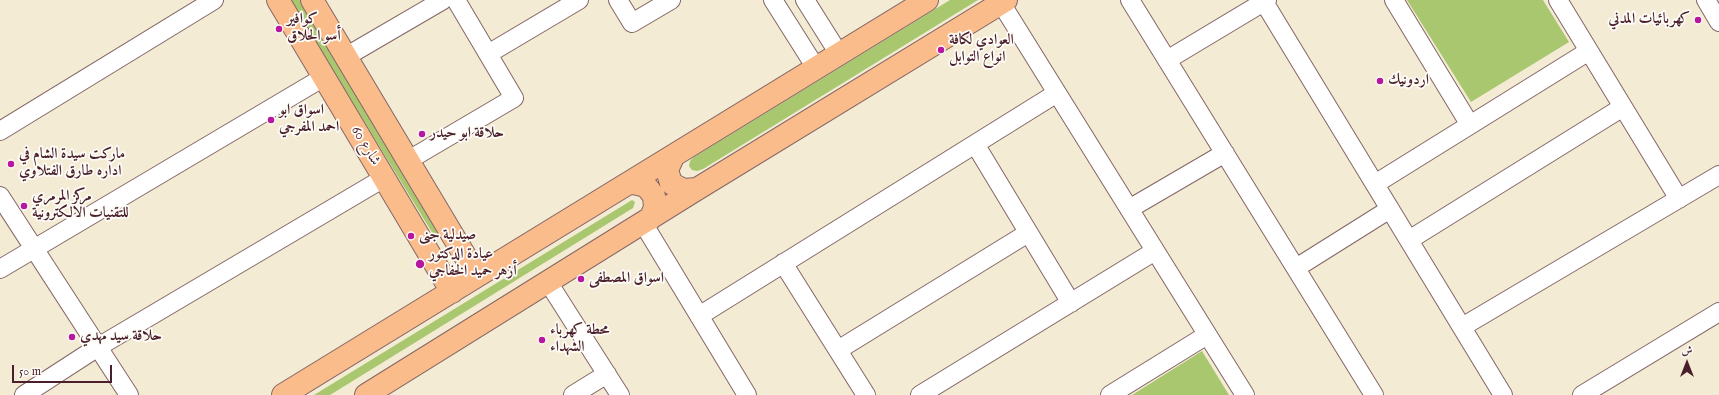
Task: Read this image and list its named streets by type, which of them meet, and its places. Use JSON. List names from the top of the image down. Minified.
{"streets":{"main road":["شارع 60"]},"places":["كهربائيات المدني","كوافير أسو الحلاق","العوادي لكافة انواع التوابل","اردونيك","اسواق ابو احمد المفرجي","حلاقة ابو حيدر","ماركت سيدة الشام في اداره طارق الفتلاوي","مركز المرمري للتقنيات الالكترونية","صيدلية جنى","عيادة الدكتور أزهر حميد الخفاجي","اسواق المصطفى","حلاقة سيد مهدي","محطة كهرباء الشهداء"],"scale_bar":"50 m","north":"top"}
